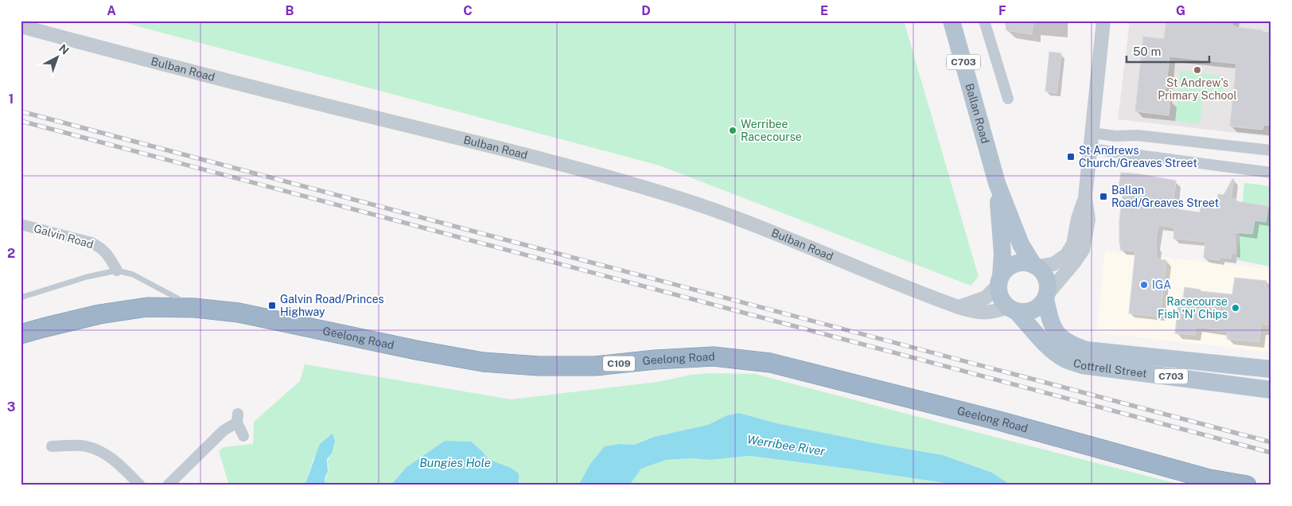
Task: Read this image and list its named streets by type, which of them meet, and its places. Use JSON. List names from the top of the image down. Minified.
{"streets":{"highway":["Geelong Road","C109"],"main road":["C703","Ballan Road","Cottrell Street"],"street":["Bulban Road","Galvin Road"]},"crossings":[["C703","Bulban Road"],["C703","Ballan Road"],["C703","Cottrell Street"],["Bulban Road","Ballan Road"],["Bulban Road","Cottrell Street"],["Ballan Road","Cottrell Street"]],"water":["Werribee River","Bungies Hole"],"places":{"other":["St Andrew's Primary School","Werribee Racecourse","IGA","Racecourse Fish 'N' Chips"],"transit":["St Andrews Church/Greaves Street","Ballan Road/Greaves Street","Galvin Road/Princes Highway"]},"scale_bar":"50 m","north":"top right","grid":{"columns":["A","B","C","D","E","F","G"],"rows":["1","2","3"]}}
